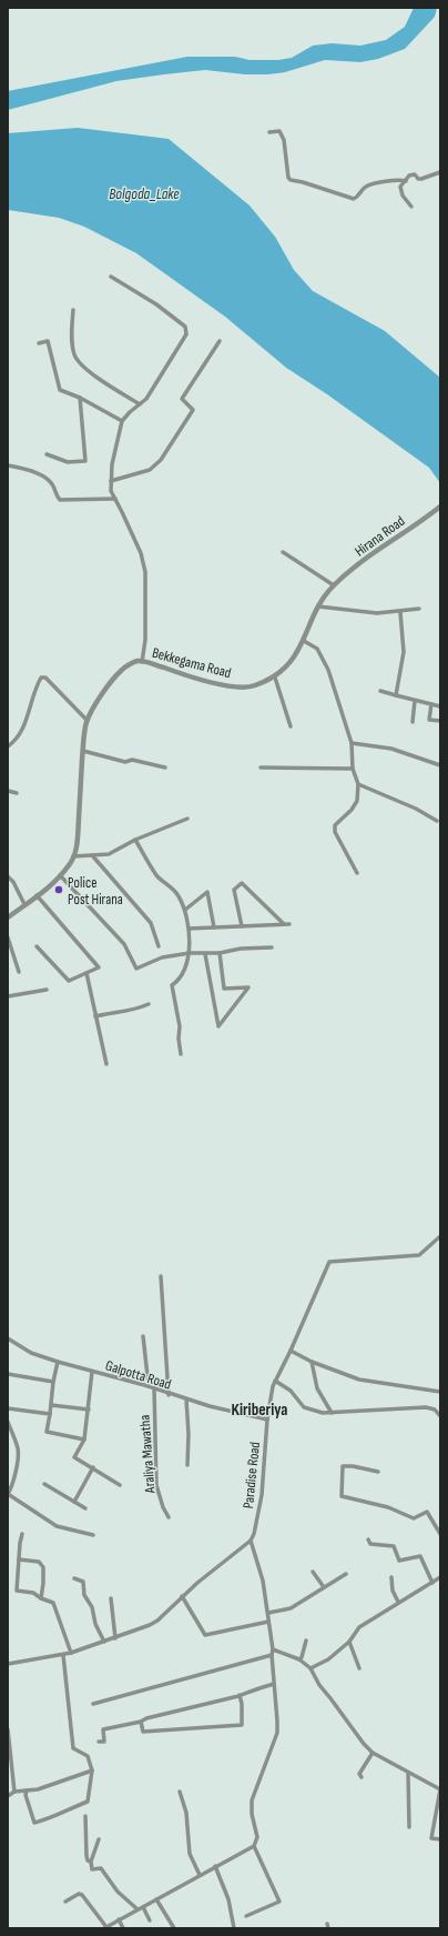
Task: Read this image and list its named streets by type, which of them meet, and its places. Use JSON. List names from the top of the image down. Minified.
{"streets":{"street":["Hirana Road","Bekkegama Road","Galpotta Road","Araliya Mawatha","Paradise Road"]},"crossings":[["Hirana Road","Bekkegama Road"],["Galpotta Road","Araliya Mawatha"],["Galpotta Road","Paradise Road"]],"districts":["Kiriberiya"],"water":["Bolgoda_Lake"],"places":["Police Post Hirana"]}
